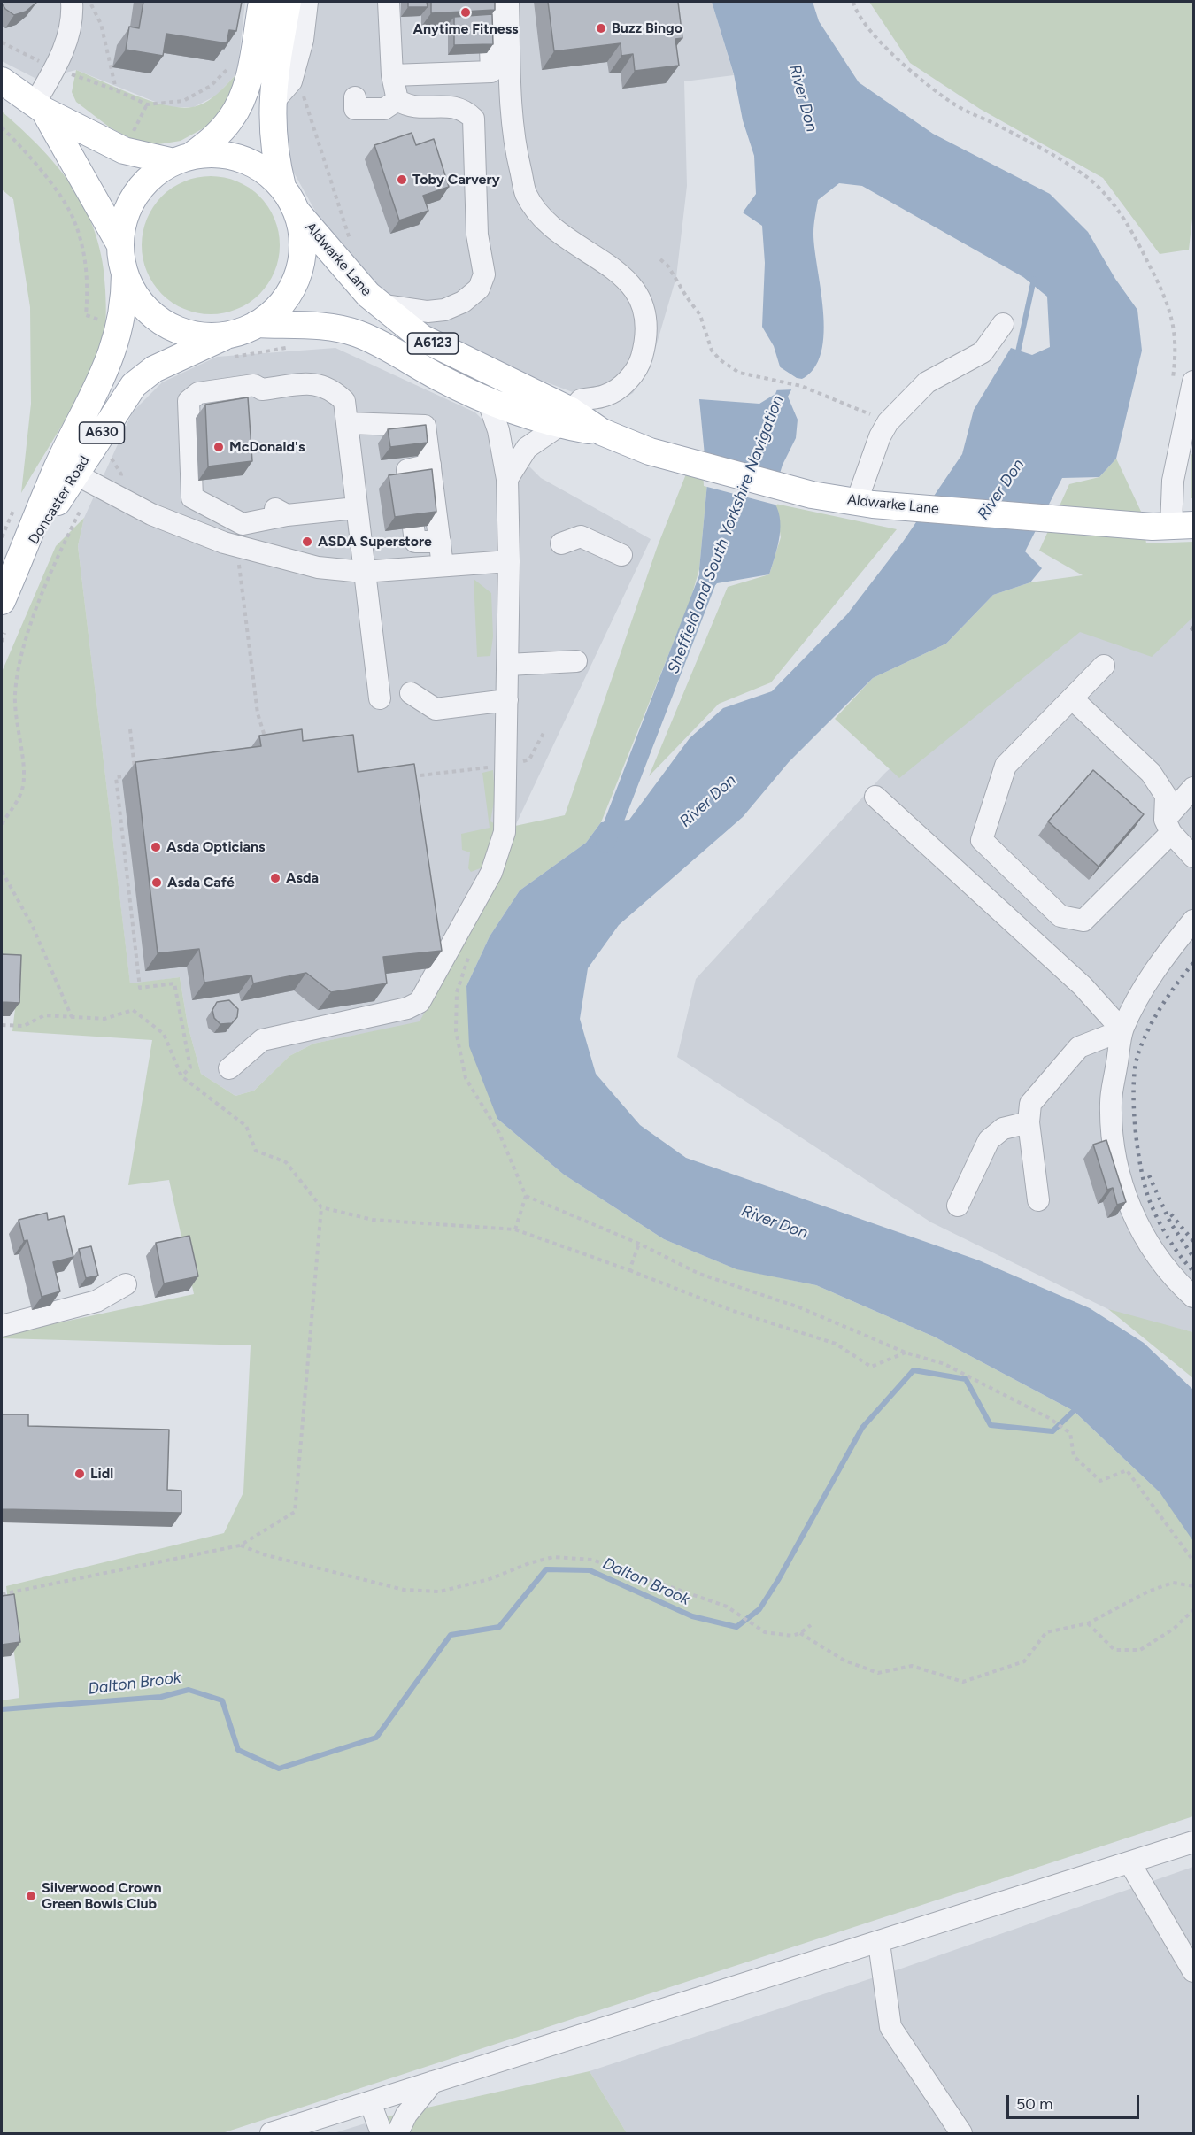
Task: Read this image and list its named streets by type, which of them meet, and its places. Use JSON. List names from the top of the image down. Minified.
{"streets":{"main road":["Aldwarke Lane","A6123","A630","Doncaster Road"]},"crossings":[["Aldwarke Lane","Doncaster Road"]],"water":["River Don","Sheffield and South Yorkshire Navigation","Dalton Brook"],"places":["Anytime Fitness","Buzz Bingo","Toby Carvery","McDonald's","ASDA Superstore","Asda Opticians","Asda","Asda Café","Lidl","Silverwood Crown Green Bowls Club"],"scale_bar":"50 m"}
